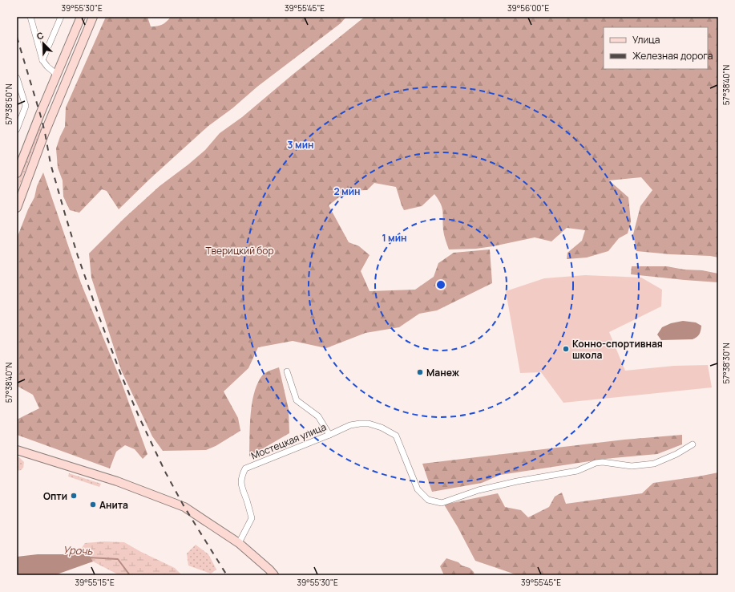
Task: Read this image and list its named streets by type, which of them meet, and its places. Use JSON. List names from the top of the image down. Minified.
{"streets":{"street":["Мостецкая улица"]},"water":["Урочь"],"parks":["Тверицкий бор"],"places":["Конно-спортивная школа","Манеж","Опти","Анита"],"legend":["Улица","Железная дорога"],"north":"top left","coordinates":["39°55'30\"E","39°55'45\"E","39°56'00\"E","57°38'40\"N","57°38'50\"N","57°38'30\"N","39°55'15\"E"],"rings":["3 мин","2 мин","1 мин"]}
